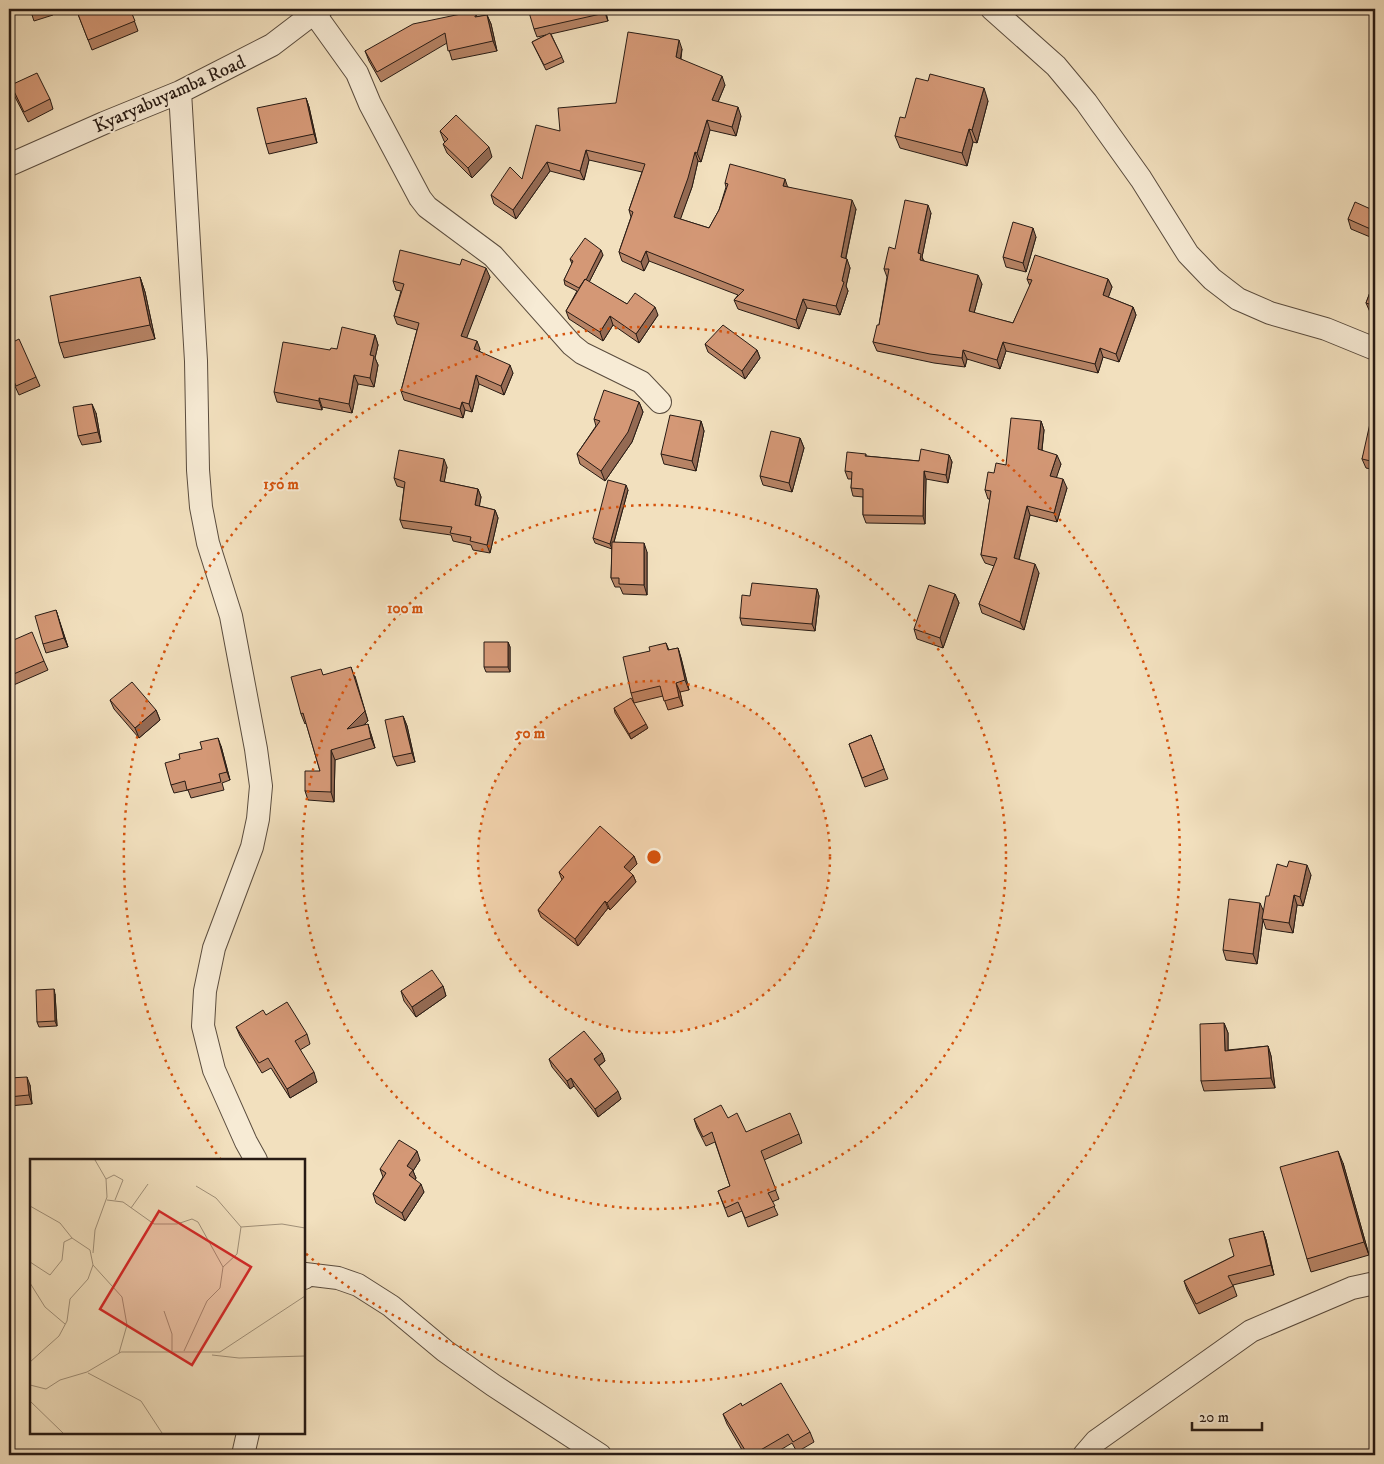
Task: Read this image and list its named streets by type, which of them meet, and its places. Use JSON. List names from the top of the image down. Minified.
{"streets":{"street":["Kyaryabuyamba Road"]},"scale_bar":"20 m","rings":["150 m","100 m","50 m"]}
